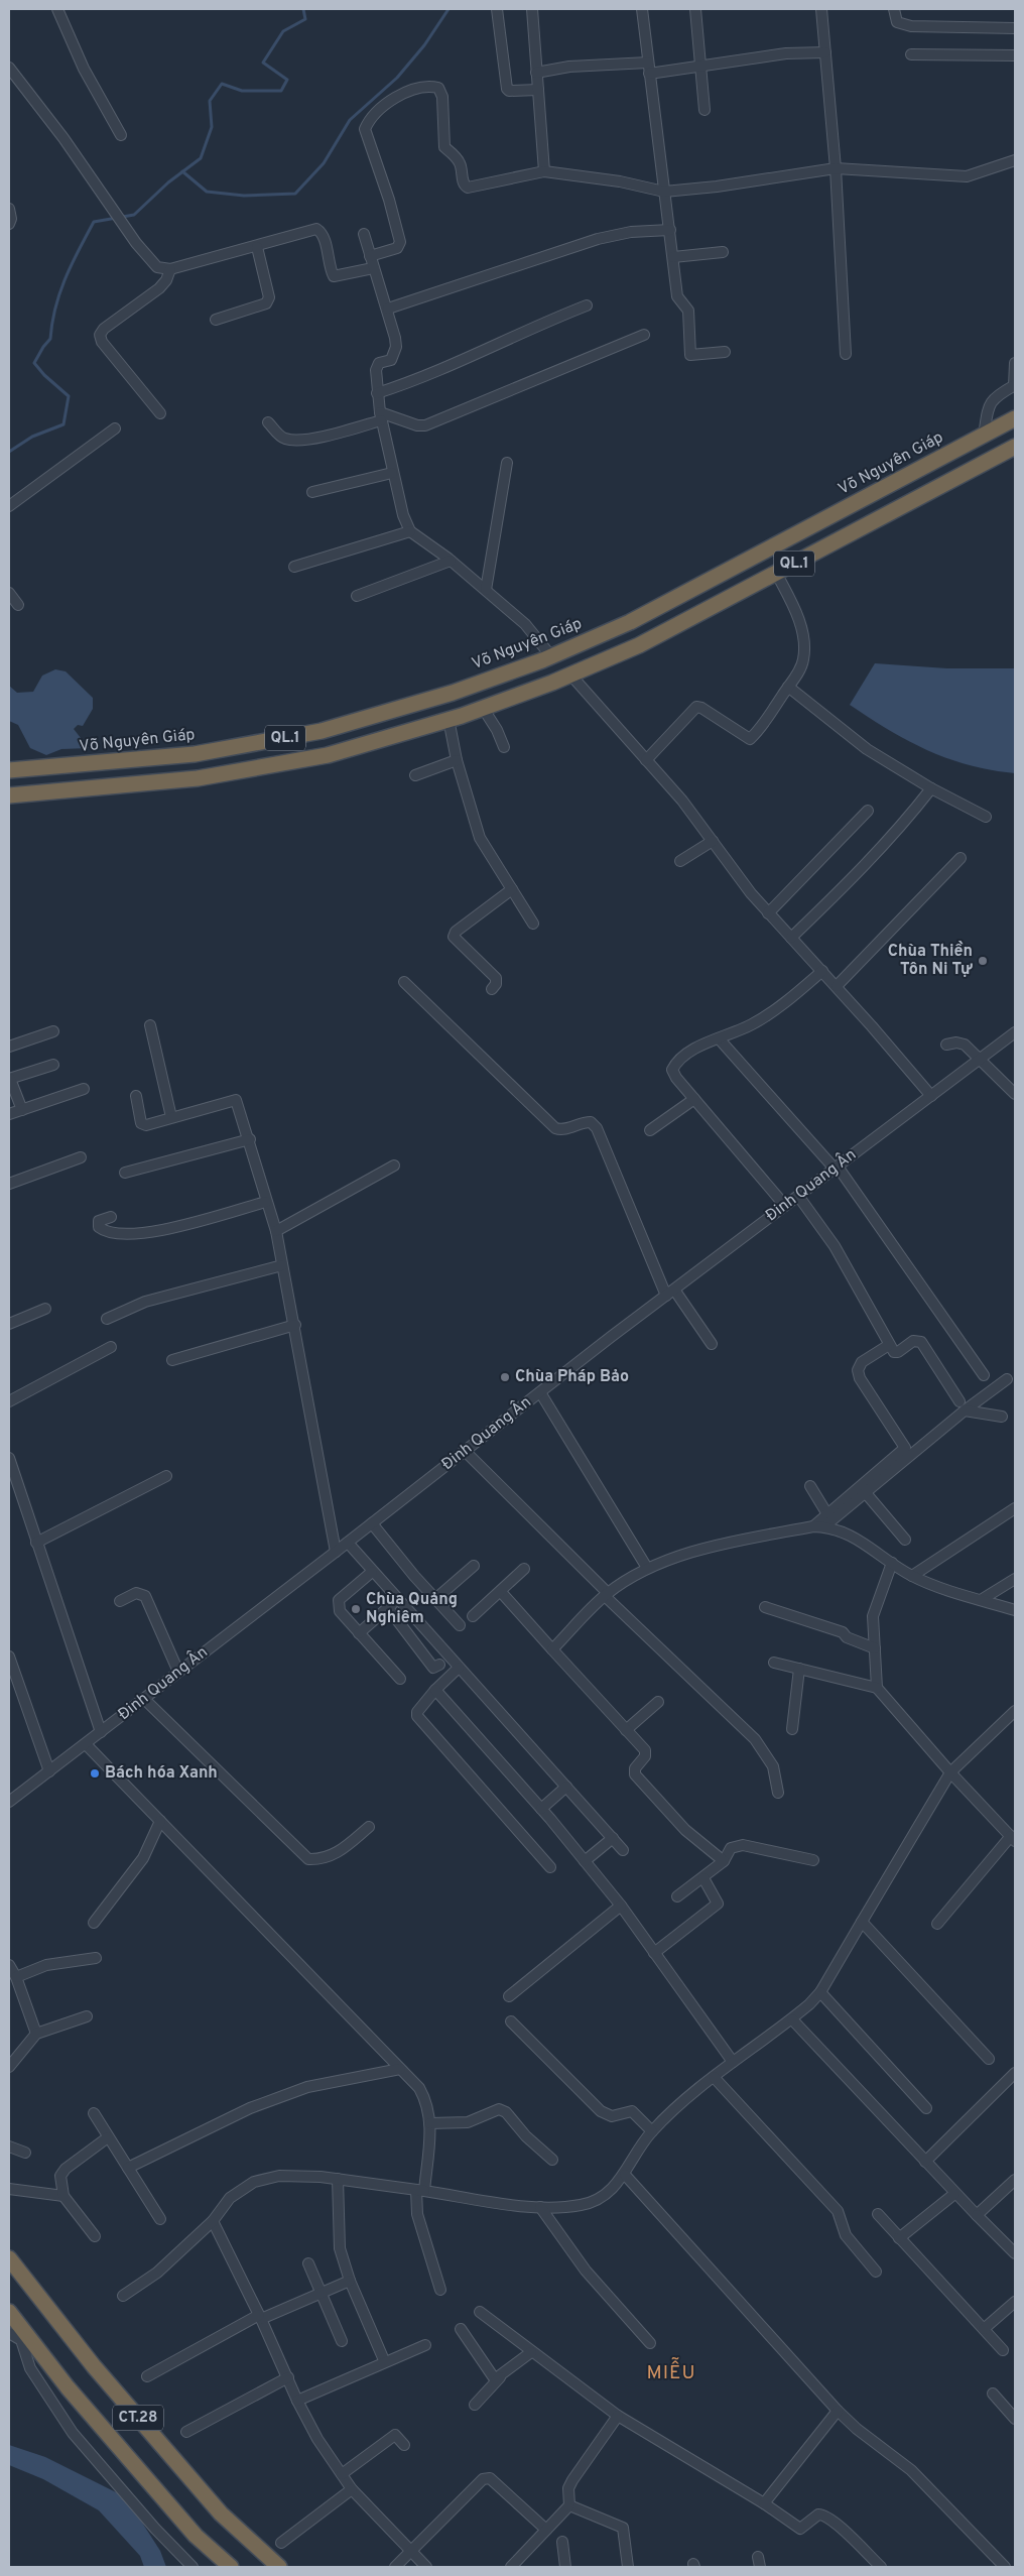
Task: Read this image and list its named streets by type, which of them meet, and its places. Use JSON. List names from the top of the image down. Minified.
{"streets":{"highway":["Võ Nguyên Giáp","QL.1","CT.28"],"street":["Đinh Quang Ân"]},"districts":["MIỄU"],"places":["Chùa Thiền Tôn Ni Tự","Chùa Pháp Bảo","Chùa Quảng Nghiêm","Bách hóa Xanh"]}
